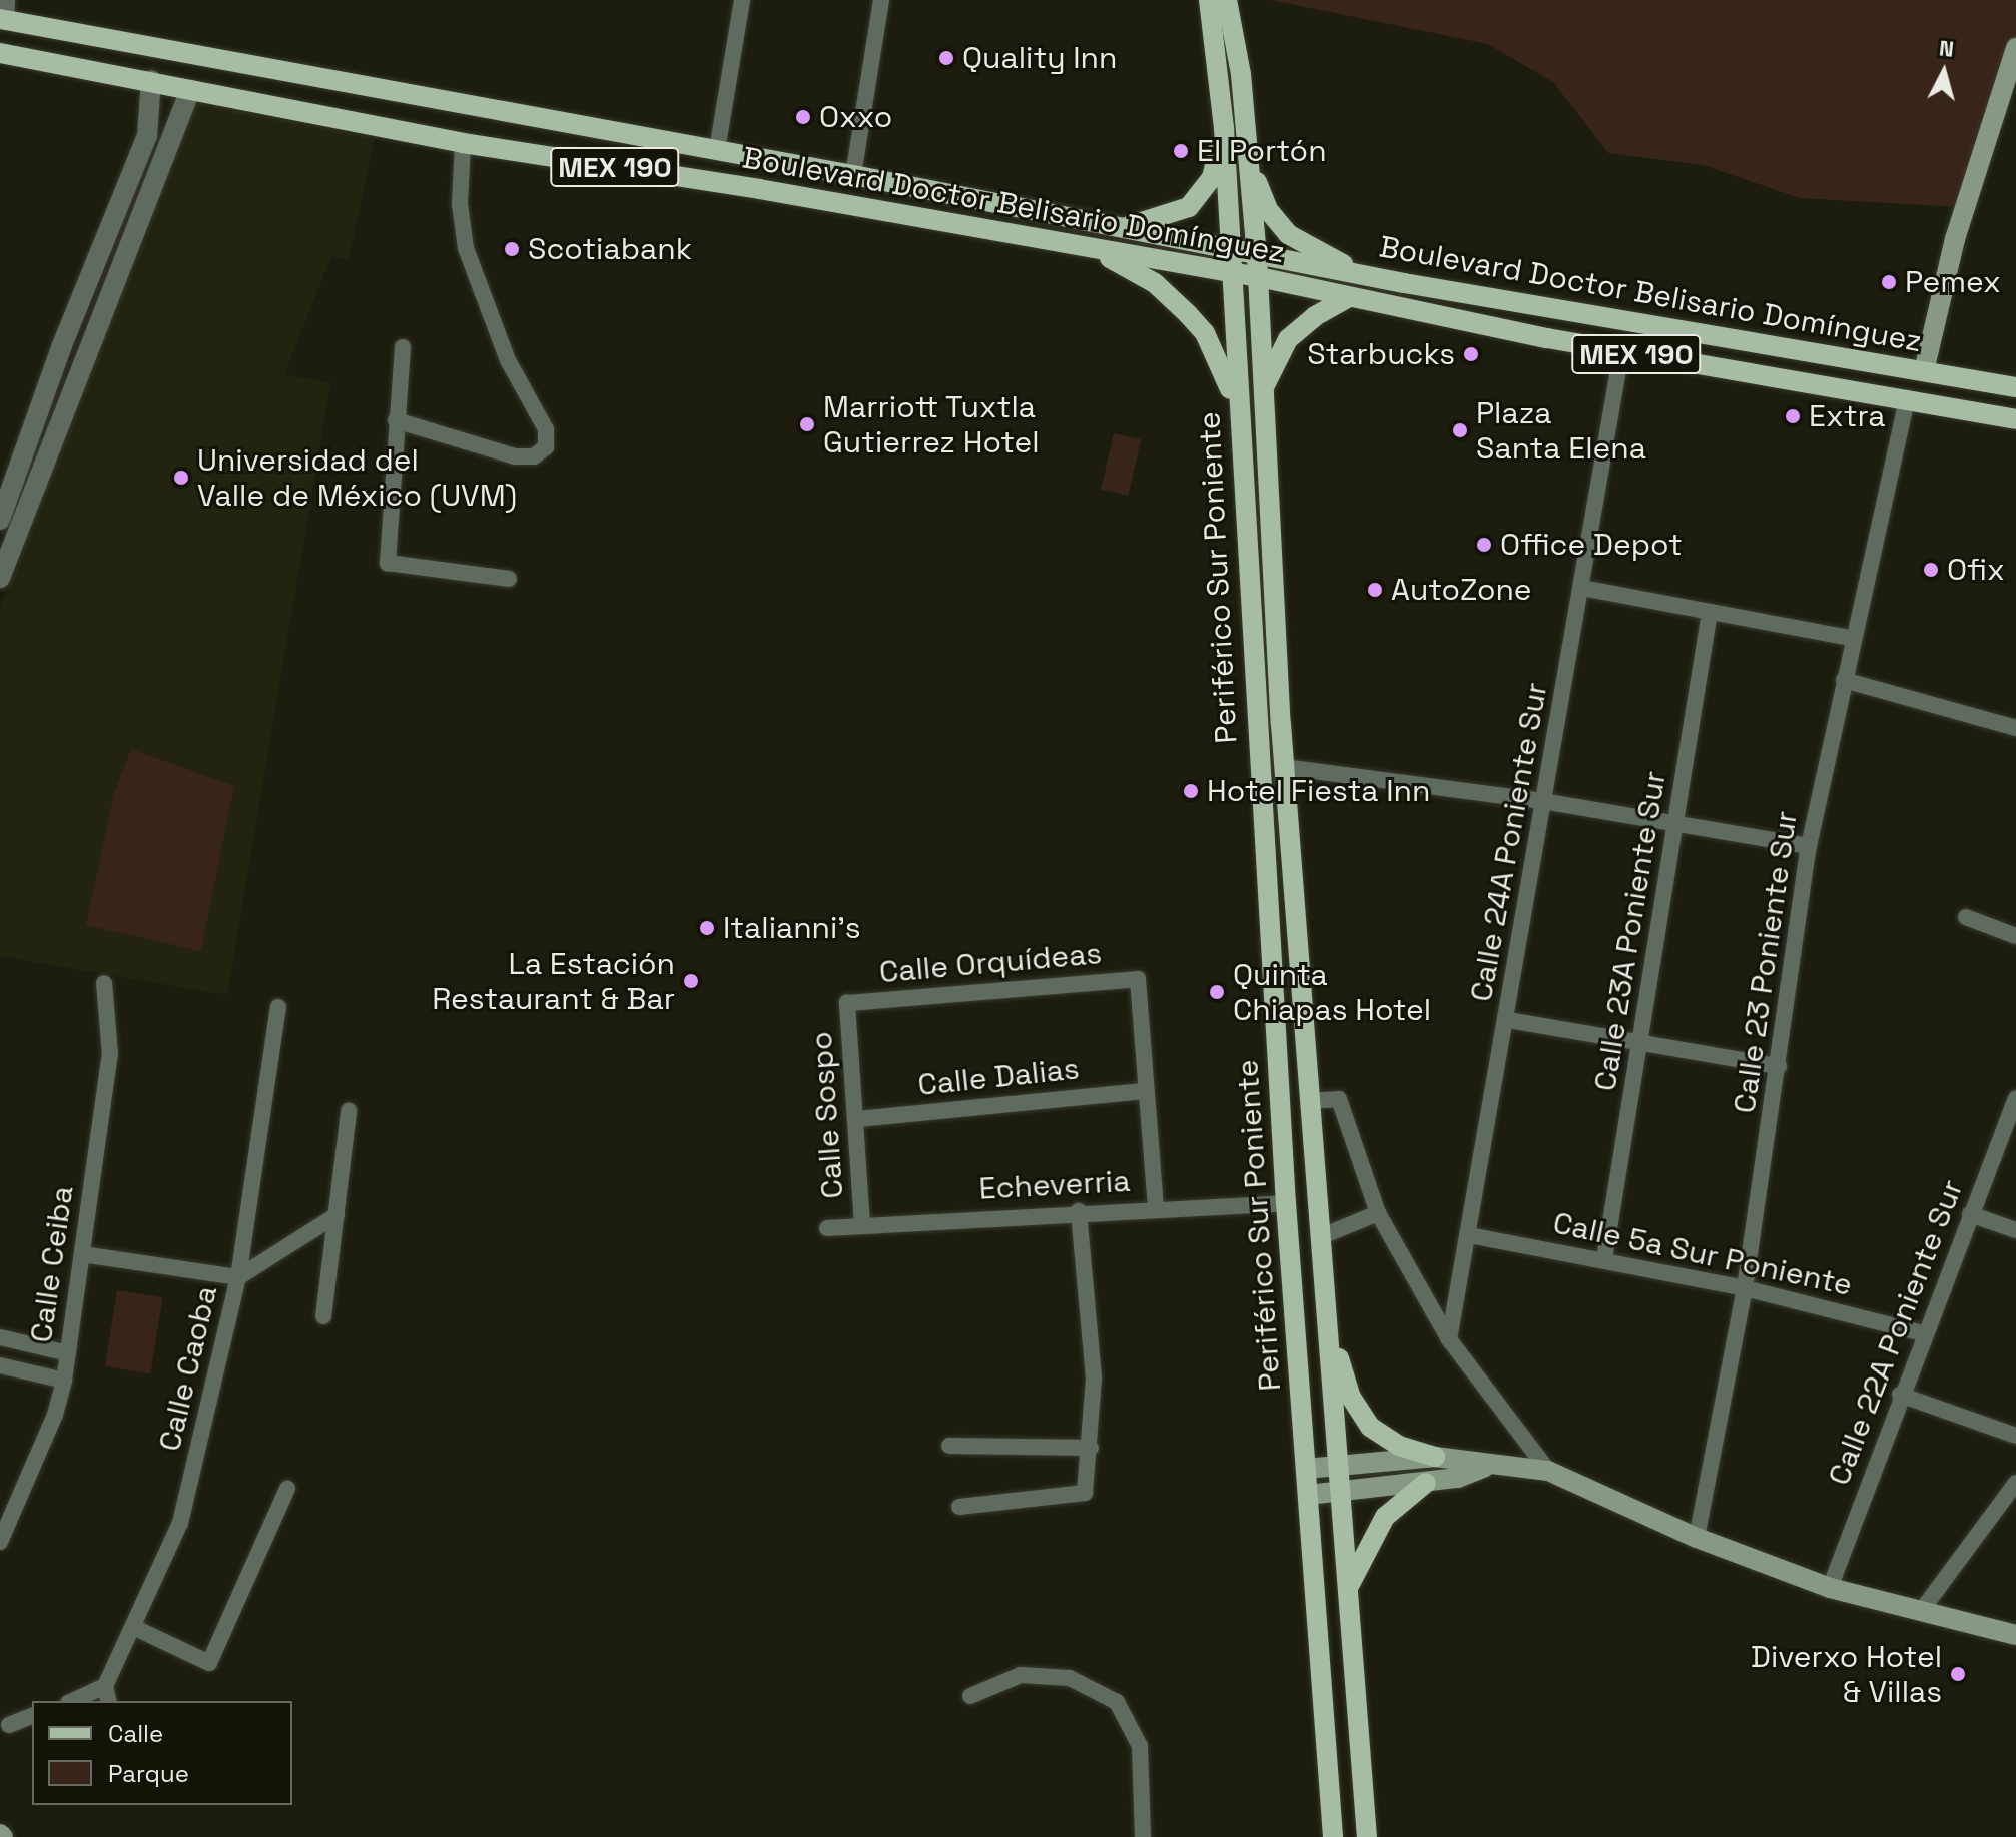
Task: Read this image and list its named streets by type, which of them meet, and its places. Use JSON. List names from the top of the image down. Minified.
{"streets":{"main road":["MEX 190","Boulevard Doctor Belisario Domínguez","Periférico Sur Poniente"],"street":["Calle 24A Poniente Sur","Calle 23A Poniente Sur","Calle 23 Poniente Sur","Calle Orquídeas","Calle Dalias","Calle Sospo","Echeverria","Calle 5a Sur Poniente","Calle Ceiba","Calle 22A Poniente Sur","Calle Caoba"]},"crossings":[["Boulevard Doctor Belisario Domínguez","Periférico Sur Poniente"],["Boulevard Doctor Belisario Domínguez","Calle 24A Poniente Sur"],["Boulevard Doctor Belisario Domínguez","Calle 23 Poniente Sur"],["Periférico Sur Poniente","Echeverria"],["Calle 24A Poniente Sur","Calle 5a Sur Poniente"],["Calle 23A Poniente Sur","Calle 5a Sur Poniente"],["Calle 23 Poniente Sur","Calle 5a Sur Poniente"],["Calle Orquídeas","Calle Dalias"],["Calle Orquídeas","Calle Sospo"],["Calle Dalias","Calle Sospo"],["Calle Sospo","Echeverria"],["Calle 5a Sur Poniente","Calle 22A Poniente Sur"]],"places":["Quality Inn","Oxxo","El Portón","Scotiabank","Pemex","Starbucks","Extra","Marriott Tuxtla Gutierrez Hotel","Plaza Santa Elena","Universidad del Valle de México (UVM)","Office Depot","Ofix","AutoZone","Hotel Fiesta Inn","Italianni's","La Estación Restaurant & Bar","Quinta Chiapas Hotel","Diverxo Hotel & Villas"],"legend":["Calle","Parque"],"north":"top"}
